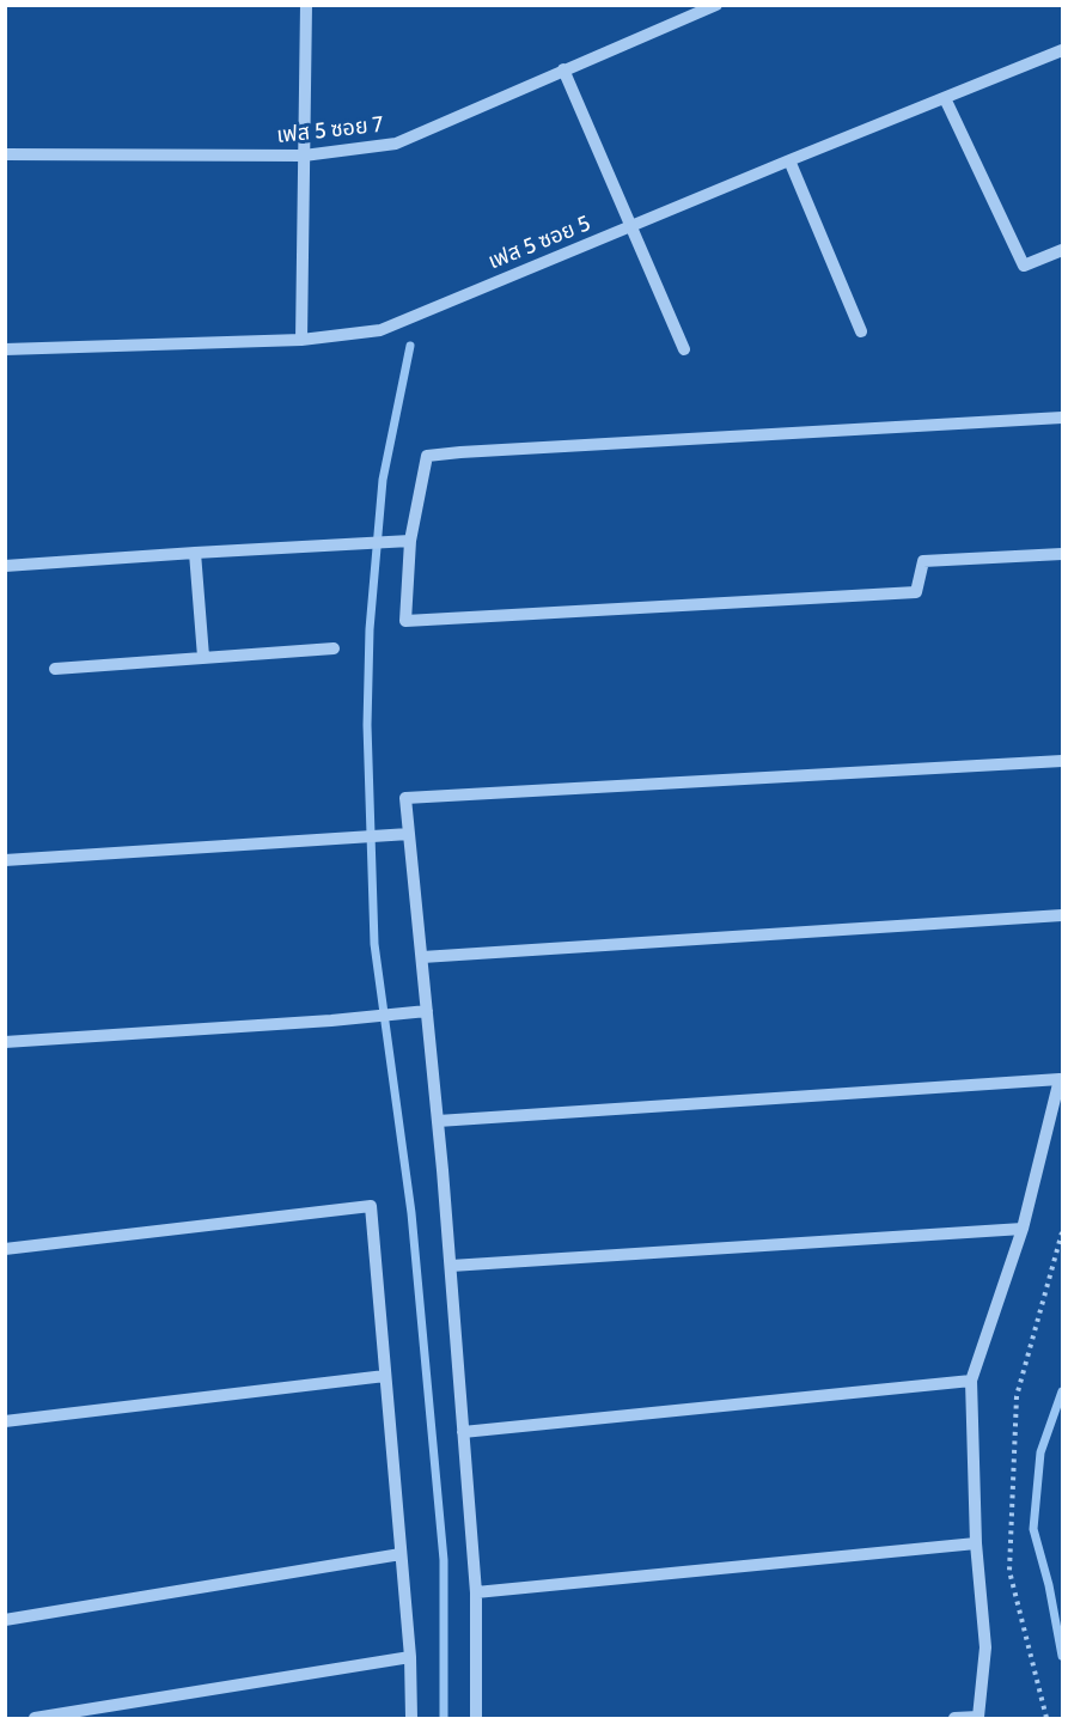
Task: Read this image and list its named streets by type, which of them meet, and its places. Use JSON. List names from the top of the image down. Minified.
{"streets":{"street":["เฟส 5 ซอย 7","เฟส 5 ซอย 5"]}}
